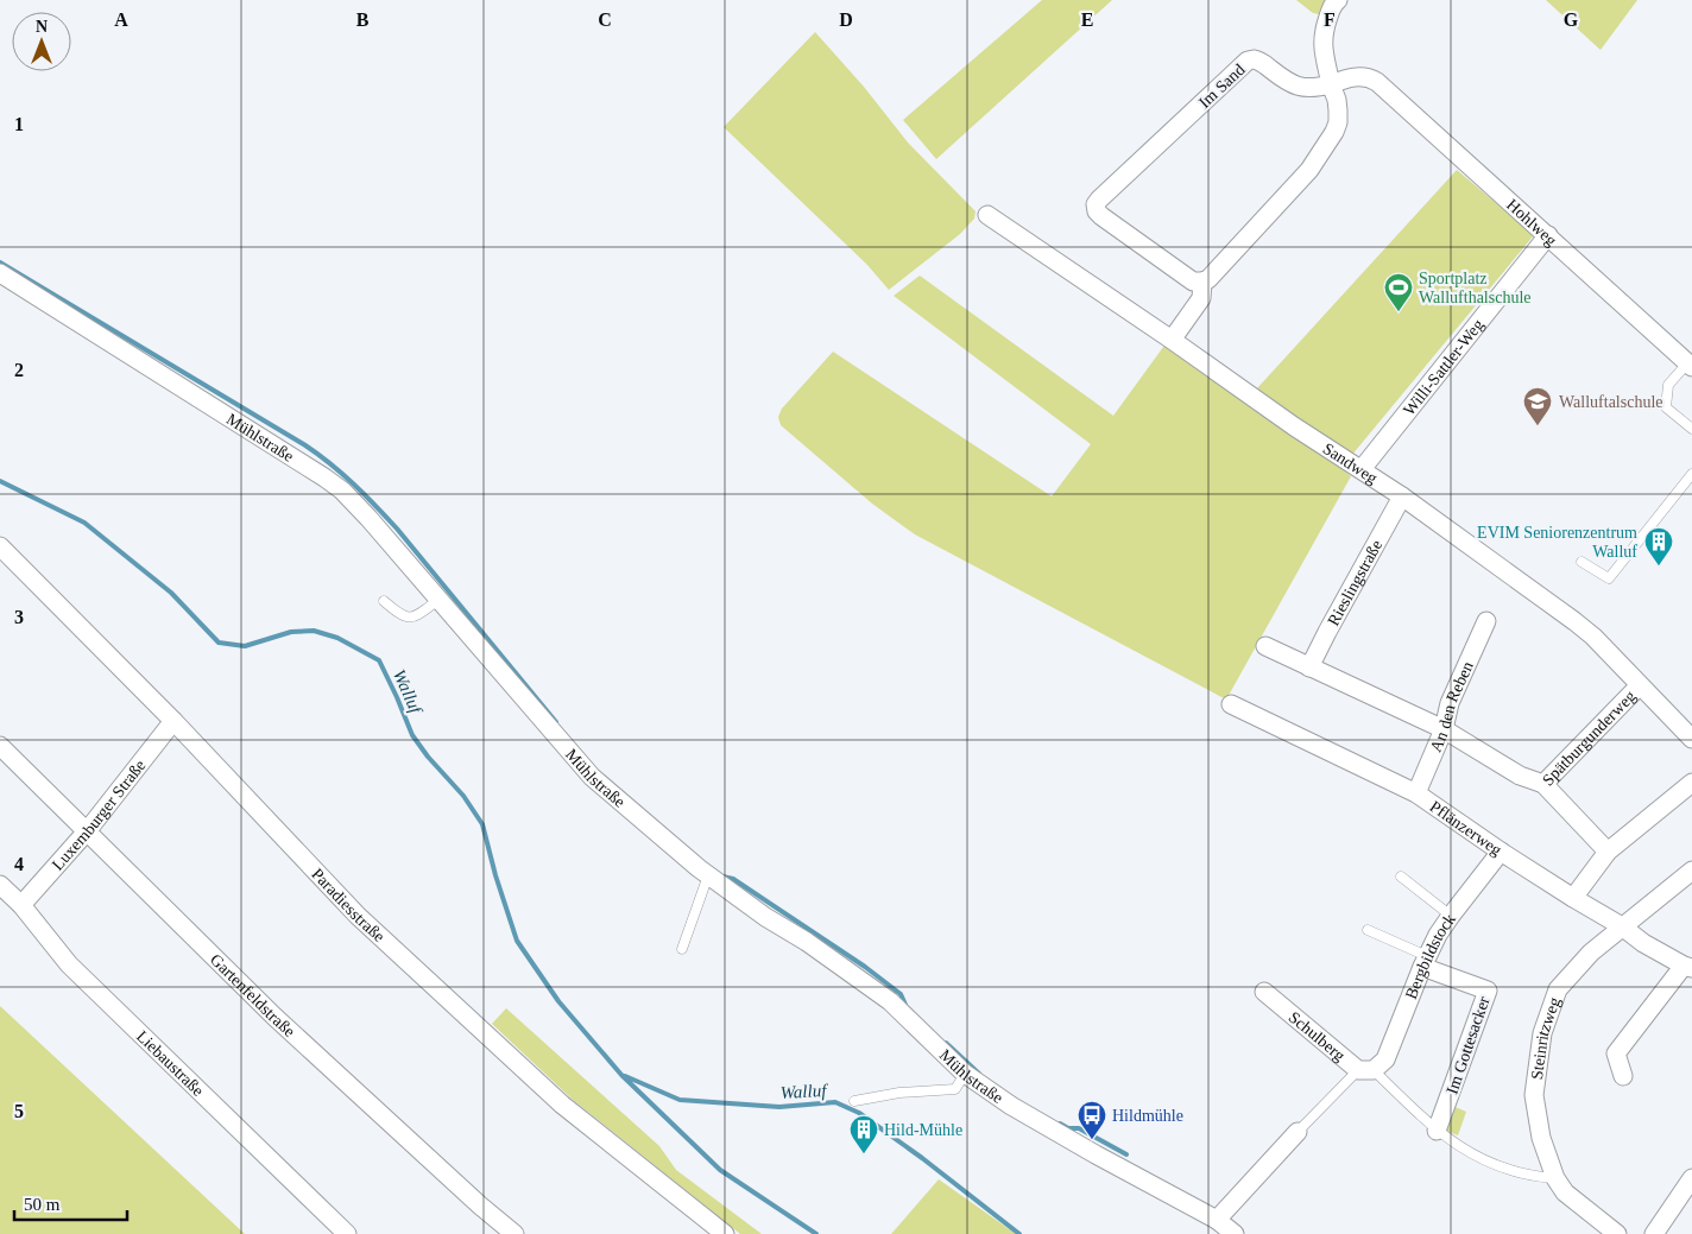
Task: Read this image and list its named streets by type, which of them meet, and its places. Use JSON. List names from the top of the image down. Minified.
{"streets":{"street":["Im Sand","Hohlweg","Willi-Sattler-Weg","Mühlstraße","Sandweg","Rieslingstraße","An den Reben","Spätburgunderweg","Luxemburger Straße","Pflänzerweg","Paradiesstraße","Bergbildstock","Gartenfeldstraße","Schulberg","Steinritzweg","Im Gottesacker","Liebaustraße"]},"crossings":[["Im Sand","Hohlweg"],["Hohlweg","Willi-Sattler-Weg"],["Willi-Sattler-Weg","Sandweg"],["Sandweg","Rieslingstraße"],["Sandweg","Spätburgunderweg"],["An den Reben","Spätburgunderweg"],["An den Reben","Pflänzerweg"],["Luxemburger Straße","Paradiesstraße"],["Luxemburger Straße","Gartenfeldstraße"],["Luxemburger Straße","Liebaustraße"],["Pflänzerweg","Bergbildstock"],["Pflänzerweg","Steinritzweg"],["Bergbildstock","Schulberg"],["Bergbildstock","Im Gottesacker"]],"water":["Walluf"],"places":{"sports":["Sportplatz Wallufthalschule"],"school or university":["Walluftalschule"],"building":["EVIM Seniorenzentrum Walluf","Hild-Mühle"],"bus stop":["Hildmühle"]},"scale_bar":"50 m","north":"top","grid":{"columns":["A","B","C","D","E","F","G"],"rows":["1","2","3","4","5"]}}
